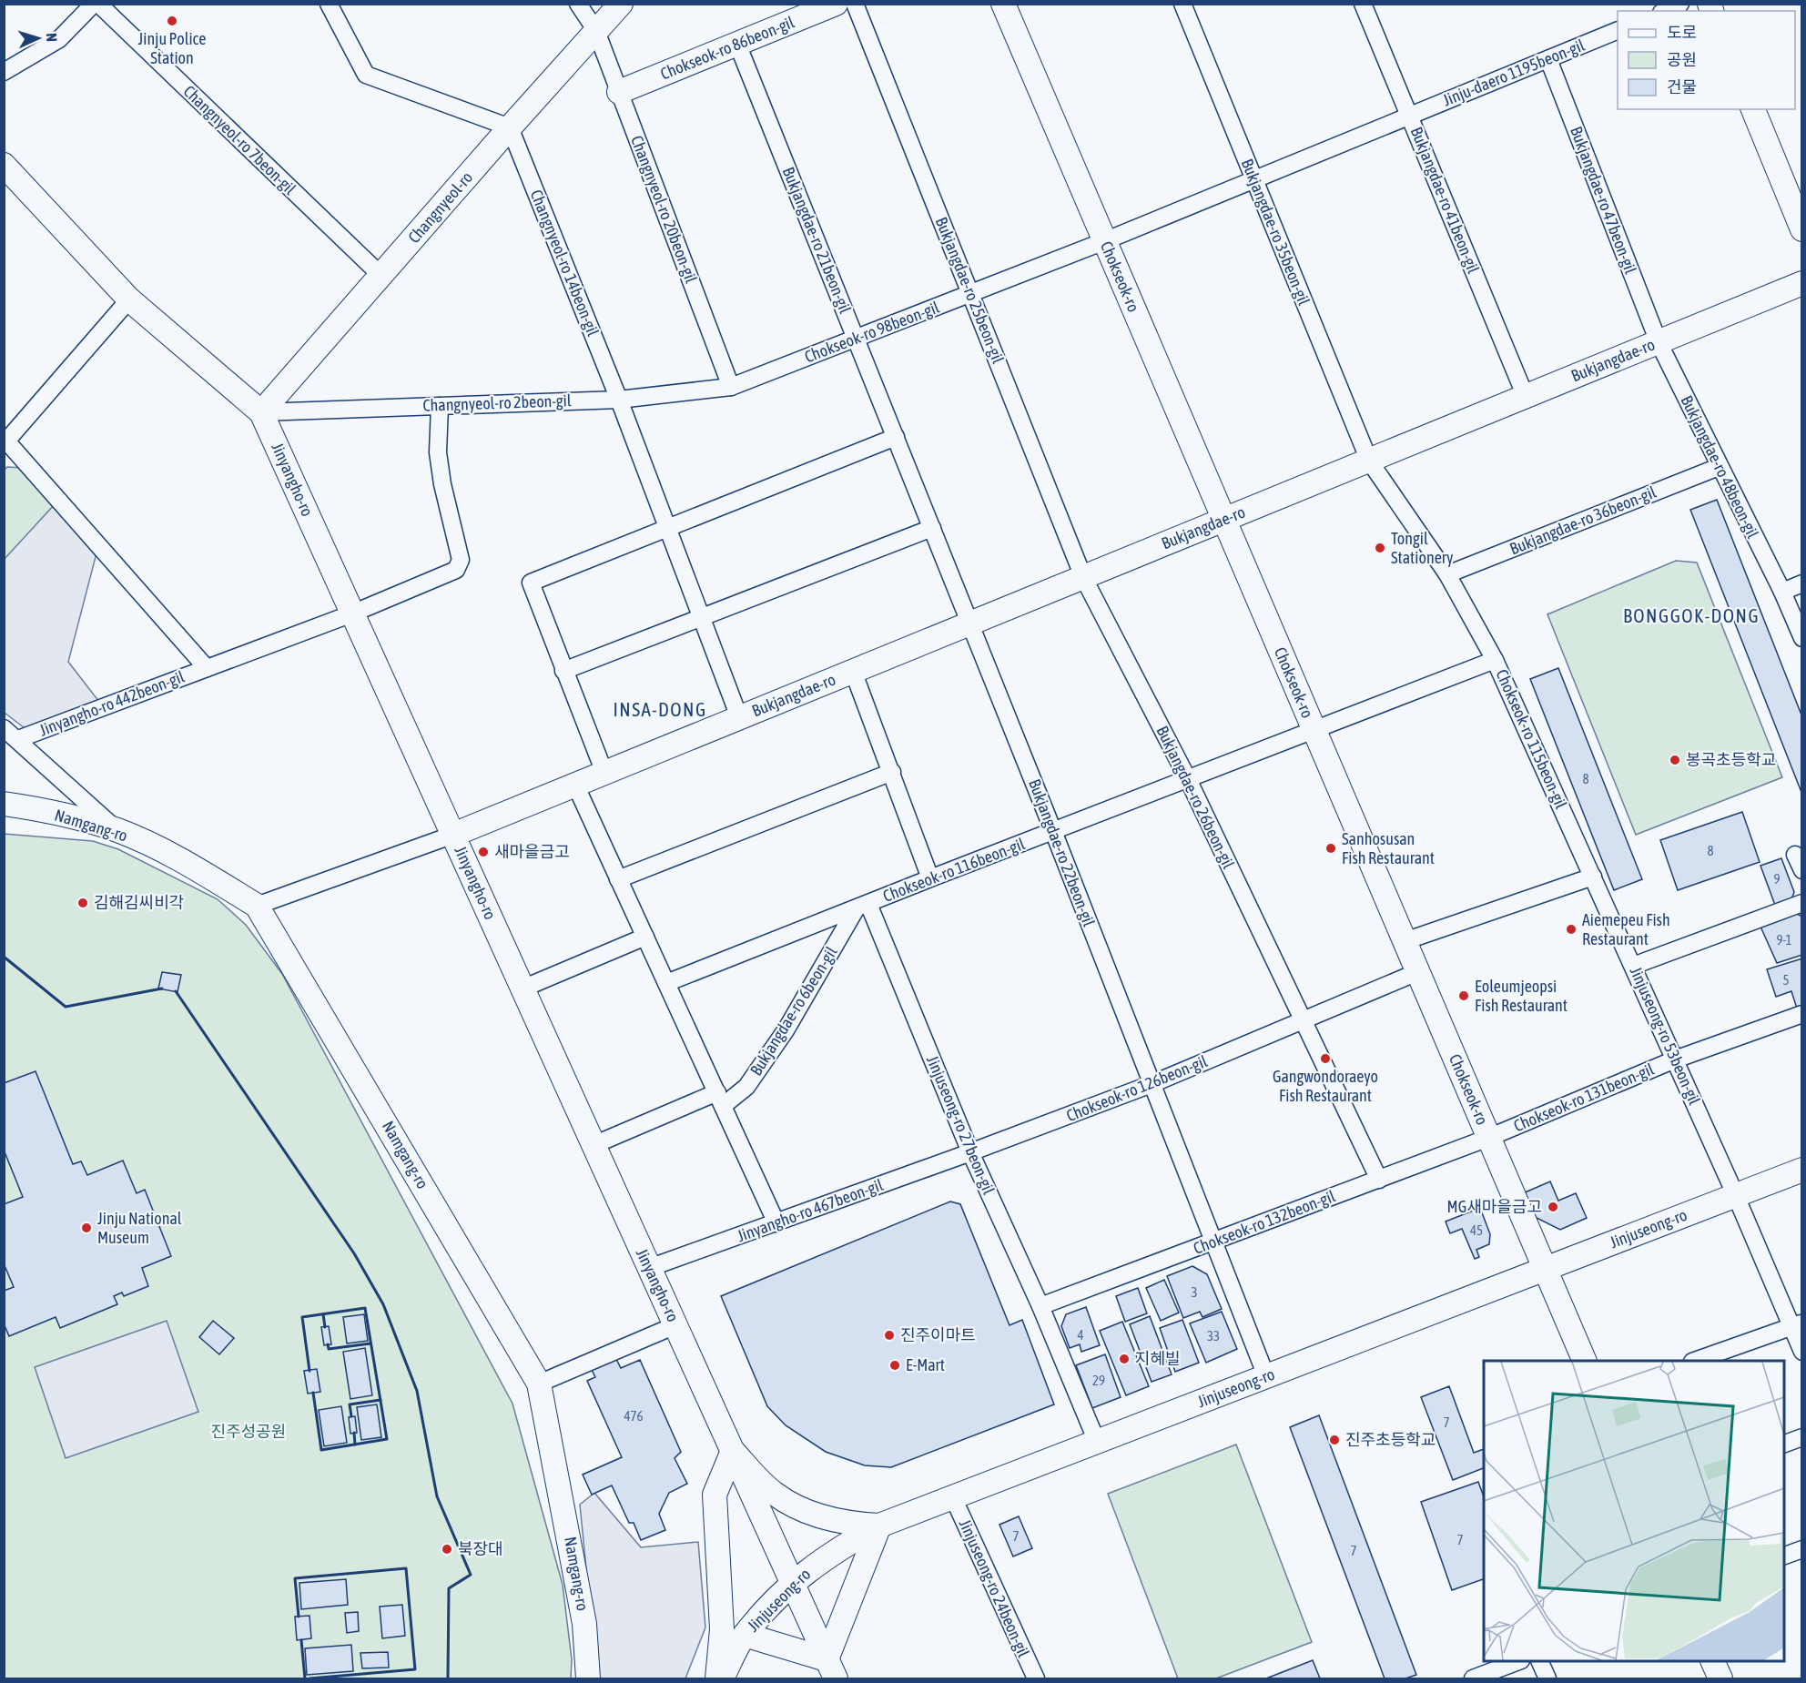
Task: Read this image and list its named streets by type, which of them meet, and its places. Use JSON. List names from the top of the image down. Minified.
{"streets":{"street":["Chokseok-ro 86beon-gil","Jinju-daero 1195beon-gil","Changnyeol-ro 7beon-gil","Bukjangdae-ro 41beon-gil","Bukjangdae-ro 47beon-gil","Changnyeol-ro","Changnyeol-ro 20beon-gil","Bukjangdae-ro 35beon-gil","Bukjangdae-ro 21beon-gil","Changnyeol-ro 14beon-gil","Chokseok-ro","Bukjangdae-ro 25beon-gil","Chokseok-ro 98beon-gil","Bukjangdae-ro","Changnyeol-ro 2beon-gil","Bukjangdae-ro 48beon-gil","Jinyangho-ro","Bukjangdae-ro 36beon-gil","Jinyangho-ro 442beon-gil","Chokseok-ro 115beon-gil","Bukjangdae-ro 26beon-gil","Namgang-ro","Bukjangdae-ro 22beon-gil","Chokseok-ro 116beon-gil","Bukjangdae-ro 6beon-gil","Jinjuseong-ro 53beon-gil","Chokseok-ro 126beon-gil","Chokseok-ro 131beon-gil","Jinjuseong-ro 27beon-gil","Jinyangho-ro 467beon-gil","Chokseok-ro 132beon-gil","Jinjuseong-ro","Jinjuseong-ro 24beon-gil"]},"crossings":[["Chokseok-ro 86beon-gil","Changnyeol-ro 20beon-gil"],["Chokseok-ro 86beon-gil","Bukjangdae-ro 21beon-gil"],["Jinju-daero 1195beon-gil","Bukjangdae-ro 41beon-gil"],["Jinju-daero 1195beon-gil","Bukjangdae-ro 47beon-gil"],["Jinju-daero 1195beon-gil","Bukjangdae-ro 35beon-gil"],["Jinju-daero 1195beon-gil","Chokseok-ro 98beon-gil"],["Changnyeol-ro 7beon-gil","Changnyeol-ro"],["Bukjangdae-ro 41beon-gil","Bukjangdae-ro"],["Bukjangdae-ro 47beon-gil","Bukjangdae-ro"],["Bukjangdae-ro 47beon-gil","Bukjangdae-ro 48beon-gil"],["Changnyeol-ro","Changnyeol-ro 20beon-gil"],["Changnyeol-ro","Changnyeol-ro 14beon-gil"],["Changnyeol-ro","Changnyeol-ro 2beon-gil"],["Changnyeol-ro","Jinyangho-ro"],["Changnyeol-ro 20beon-gil","Chokseok-ro 98beon-gil"],["Changnyeol-ro 20beon-gil","Changnyeol-ro 2beon-gil"],["Bukjangdae-ro 35beon-gil","Chokseok-ro 98beon-gil"],["Bukjangdae-ro 35beon-gil","Bukjangdae-ro"],["Bukjangdae-ro 21beon-gil","Chokseok-ro 98beon-gil"],["Bukjangdae-ro 21beon-gil","Bukjangdae-ro"],["Bukjangdae-ro 21beon-gil","Bukjangdae-ro 22beon-gil"],["Changnyeol-ro 14beon-gil","Bukjangdae-ro"],["Changnyeol-ro 14beon-gil","Changnyeol-ro 2beon-gil"],["Chokseok-ro","Chokseok-ro 98beon-gil"],["Chokseok-ro","Bukjangdae-ro"],["Chokseok-ro","Chokseok-ro 115beon-gil"],["Chokseok-ro","Chokseok-ro 116beon-gil"],["Chokseok-ro","Chokseok-ro 126beon-gil"],["Chokseok-ro","Chokseok-ro 131beon-gil"],["Chokseok-ro","Chokseok-ro 132beon-gil"],["Chokseok-ro","Jinjuseong-ro"],["Bukjangdae-ro 25beon-gil","Chokseok-ro 98beon-gil"],["Bukjangdae-ro 25beon-gil","Bukjangdae-ro"],["Bukjangdae-ro 25beon-gil","Bukjangdae-ro 26beon-gil"],["Chokseok-ro 98beon-gil","Changnyeol-ro 2beon-gil"],["Bukjangdae-ro","Bukjangdae-ro 48beon-gil"],["Bukjangdae-ro","Jinyangho-ro"],["Bukjangdae-ro","Bukjangdae-ro 26beon-gil"],["Bukjangdae-ro","Bukjangdae-ro 22beon-gil"],["Changnyeol-ro 2beon-gil","Jinyangho-ro"],["Changnyeol-ro 2beon-gil","Jinyangho-ro 442beon-gil"],["Bukjangdae-ro 48beon-gil","Bukjangdae-ro 36beon-gil"],["Jinyangho-ro","Jinyangho-ro 442beon-gil"],["Jinyangho-ro","Bukjangdae-ro 6beon-gil"],["Jinyangho-ro","Jinyangho-ro 467beon-gil"],["Jinyangho-ro","Jinjuseong-ro"],["Chokseok-ro 115beon-gil","Chokseok-ro 116beon-gil"],["Chokseok-ro 115beon-gil","Jinjuseong-ro 53beon-gil"],["Bukjangdae-ro 26beon-gil","Chokseok-ro 116beon-gil"],["Bukjangdae-ro 26beon-gil","Chokseok-ro 126beon-gil"],["Bukjangdae-ro 22beon-gil","Chokseok-ro 116beon-gil"],["Bukjangdae-ro 22beon-gil","Chokseok-ro 126beon-gil"],["Bukjangdae-ro 22beon-gil","Chokseok-ro 132beon-gil"],["Bukjangdae-ro 22beon-gil","Jinjuseong-ro"],["Chokseok-ro 116beon-gil","Bukjangdae-ro 6beon-gil"],["Chokseok-ro 116beon-gil","Jinjuseong-ro 27beon-gil"],["Bukjangdae-ro 6beon-gil","Jinjuseong-ro 27beon-gil"],["Jinjuseong-ro 53beon-gil","Chokseok-ro 131beon-gil"],["Jinjuseong-ro 53beon-gil","Jinjuseong-ro"],["Chokseok-ro 126beon-gil","Jinjuseong-ro 27beon-gil"],["Chokseok-ro 126beon-gil","Jinyangho-ro 467beon-gil"],["Chokseok-ro 131beon-gil","Chokseok-ro 132beon-gil"],["Jinjuseong-ro 27beon-gil","Jinyangho-ro 467beon-gil"],["Jinjuseong-ro 27beon-gil","Chokseok-ro 132beon-gil"],["Jinjuseong-ro 27beon-gil","Jinjuseong-ro"],["Jinjuseong-ro","Jinjuseong-ro 24beon-gil"]],"districts":["BONGGOK-DONG","INSA-DONG"],"parks":["진주성공원"],"places":["Jinju Police Station","Tongil Stationery","봉곡초등학교","Sanhosusan Fish Restaurant","새마을금고","김해김씨비각","Aiemepeu Fish Restaurant","Eoleumjeopsi Fish Restaurant","Gangwondoraeyo Fish Restaurant","MG새마을금고","Jinju National Museum","진주이마트","지혜빌","E-Mart","진주초등학교","북장대"],"house_numbers":["8","8","9","9-1","5","45","3","4","33","29","476","7","7","7","7"],"legend":["도로","공원","건물"],"north":"right"}
